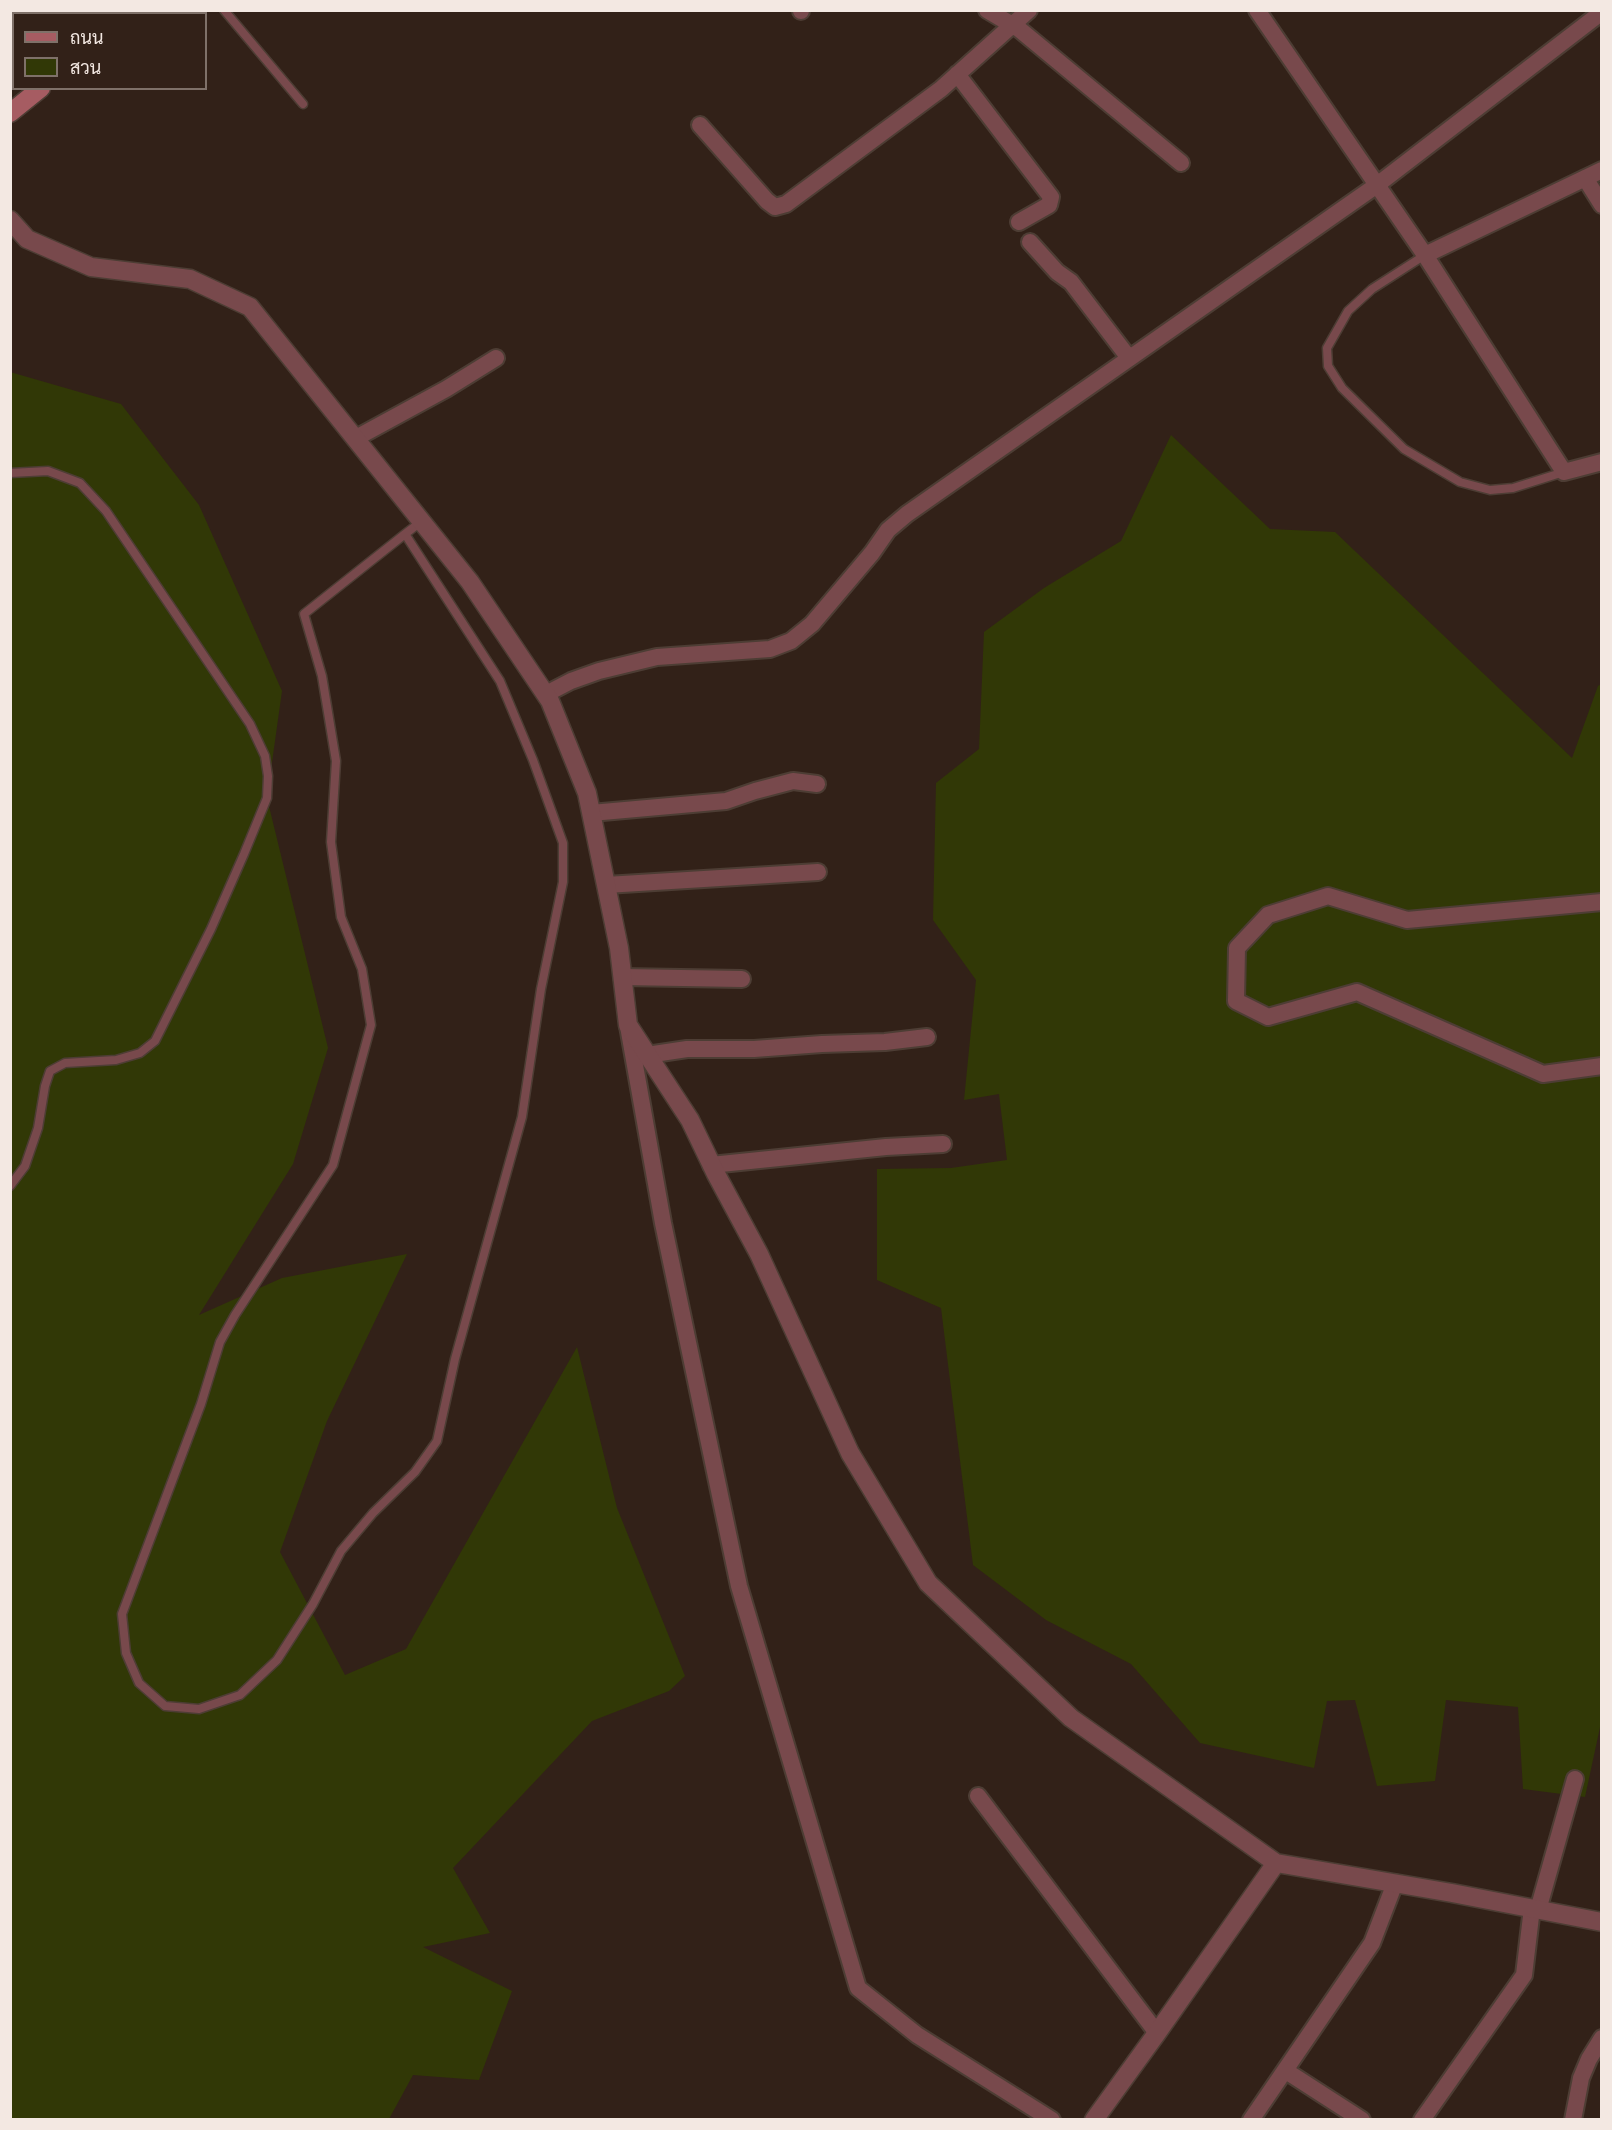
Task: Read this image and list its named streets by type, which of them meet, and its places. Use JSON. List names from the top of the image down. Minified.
{"legend":["ถนน","สวน"]}
